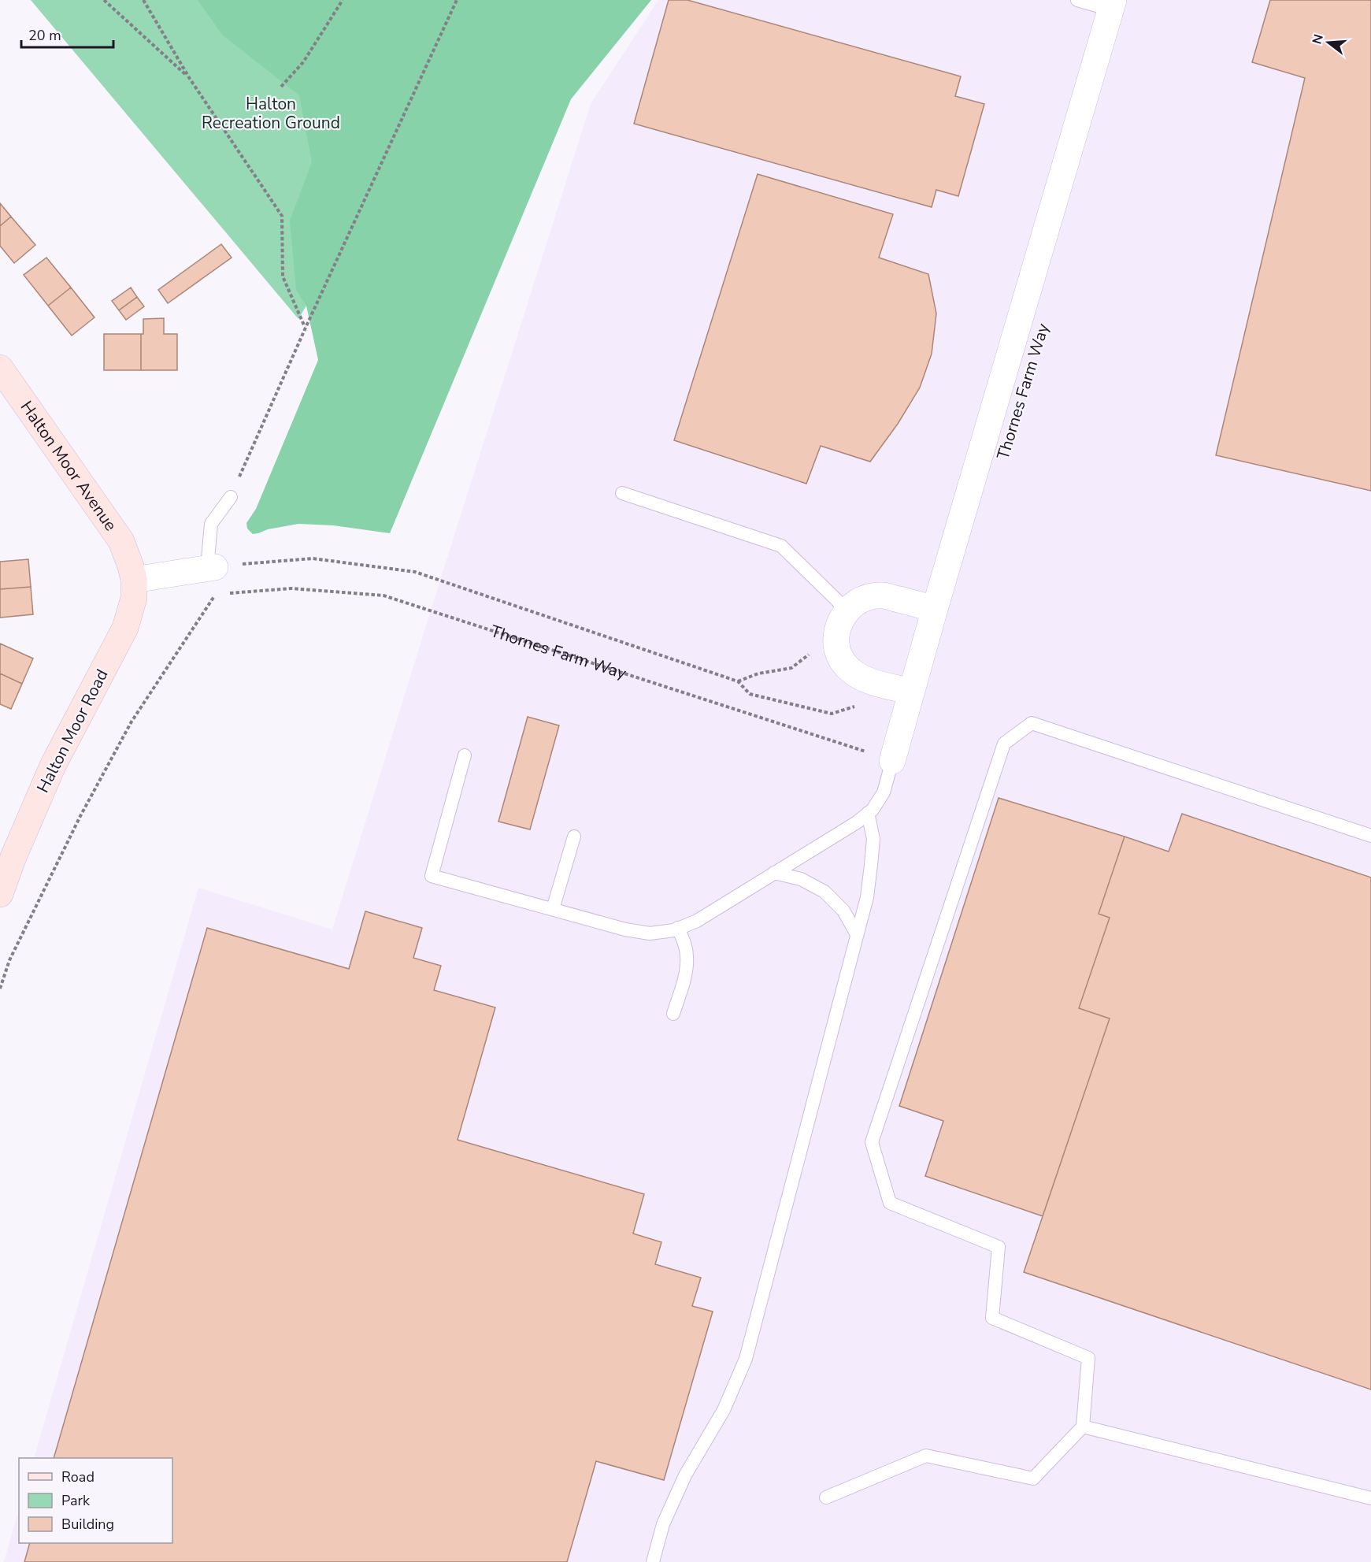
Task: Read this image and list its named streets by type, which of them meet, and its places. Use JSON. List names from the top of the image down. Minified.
{"streets":{"street":["Thornes Farm Way","Halton Moor Avenue","Halton Moor Road"]},"crossings":[["Halton Moor Avenue","Halton Moor Road"]],"parks":["Halton Recreation Ground"],"legend":["Road","Park","Building"],"scale_bar":"20 m","north":"left"}
